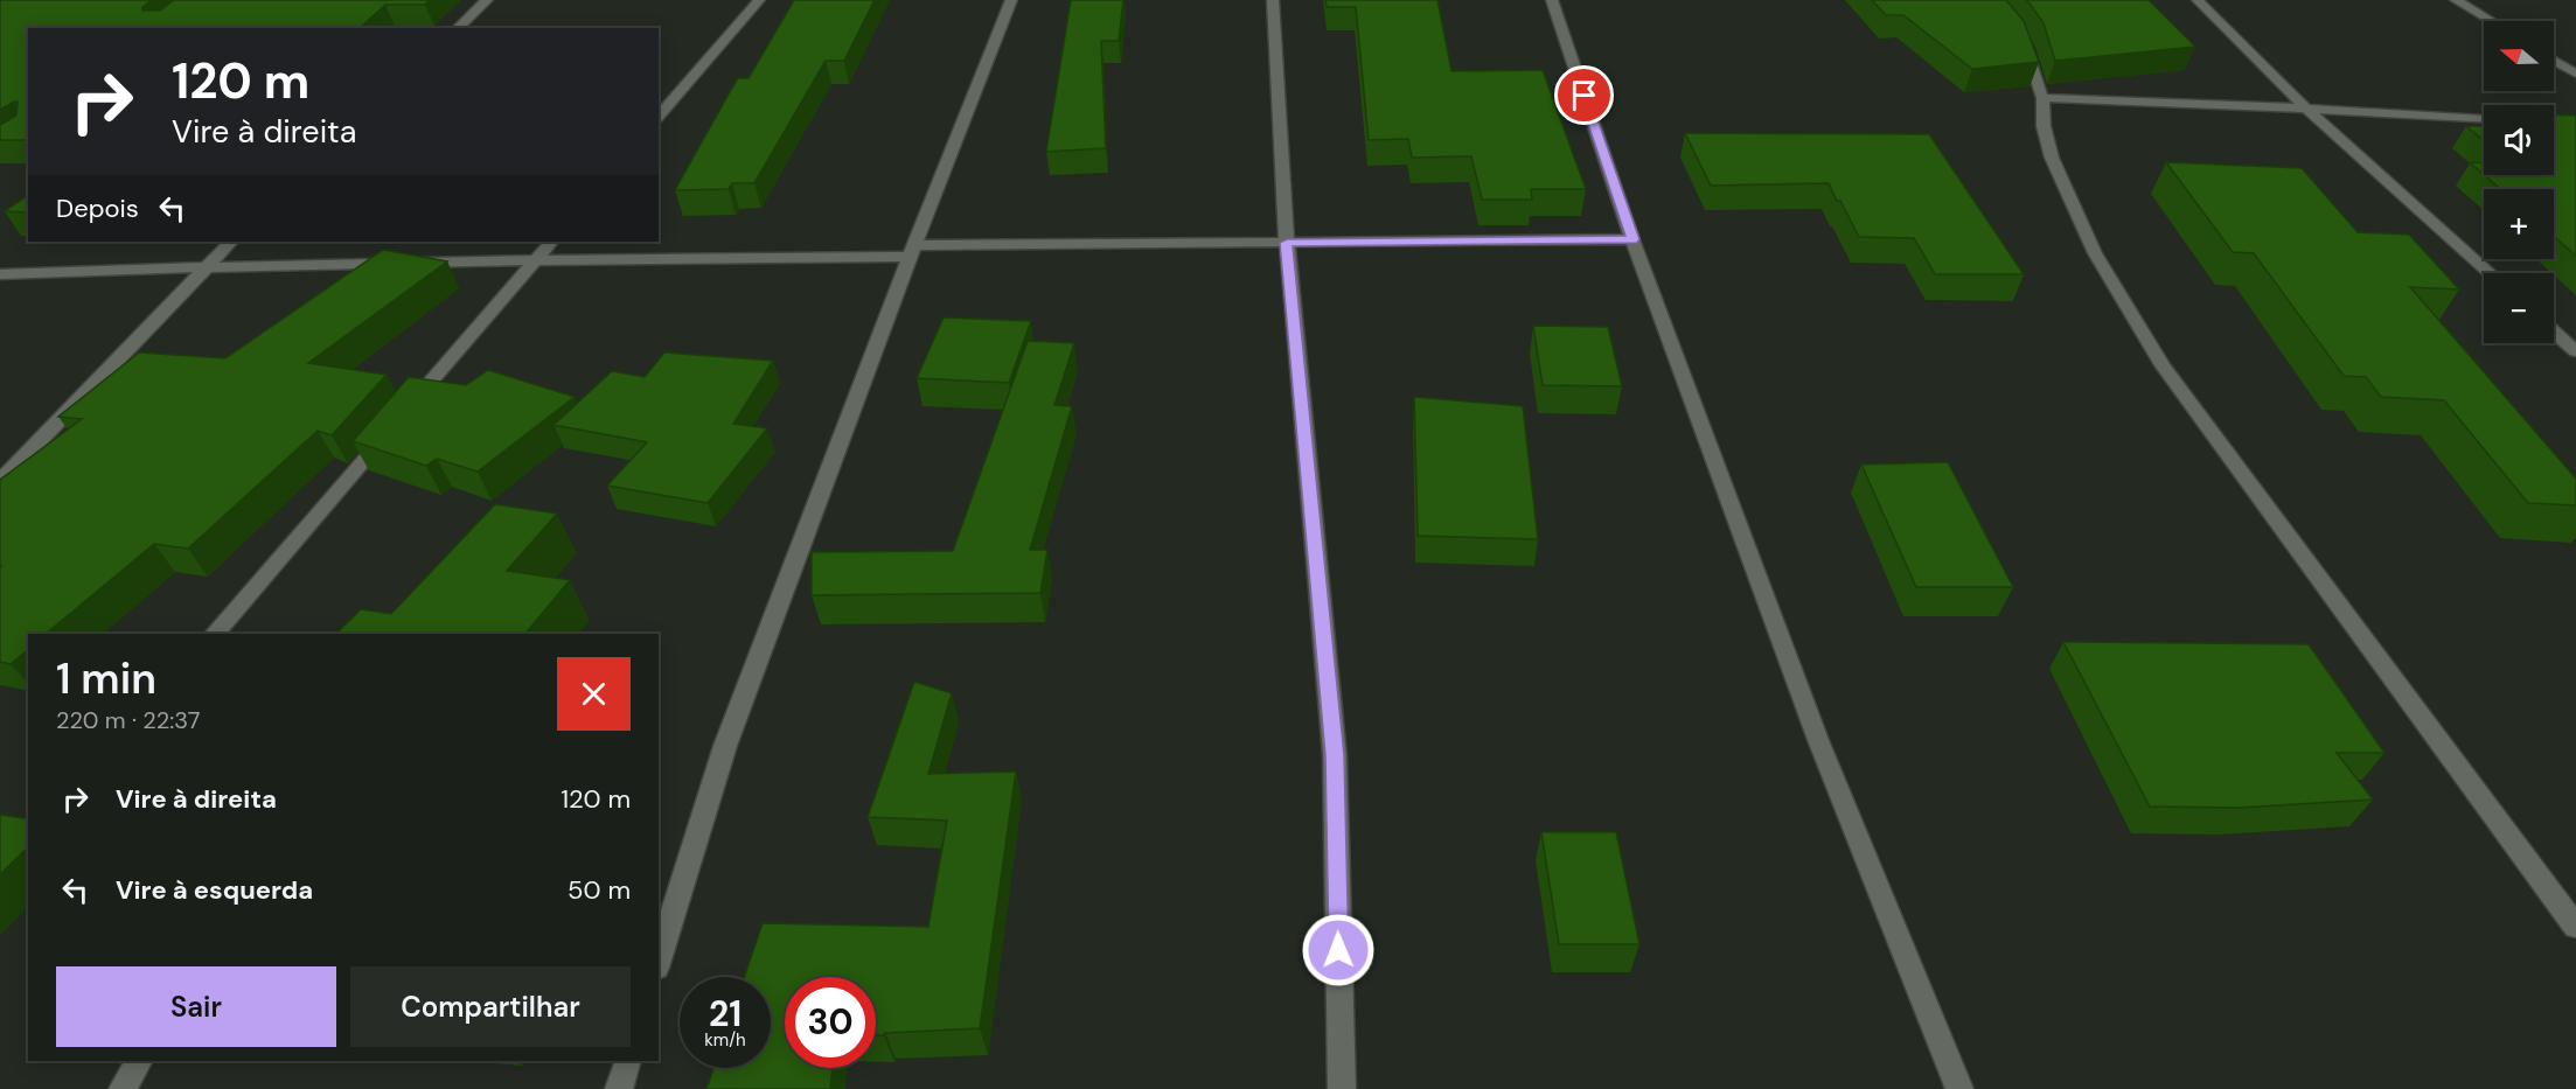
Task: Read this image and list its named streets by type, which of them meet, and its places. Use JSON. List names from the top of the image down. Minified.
{"north":"left","page":{"map_buttons":["+","−"],"turn":["120 m","Vire à direita"],"then":"Depois","heading":["1 min","220 m · 22:37"],"list":[{"name":"Vire à direita","value":"120 m"},{"name":"Vire à esquerda","value":"50 m"}],"buttons":["Sair","Compartilhar"],"speed":"21 km/h","limit":"30"}}
